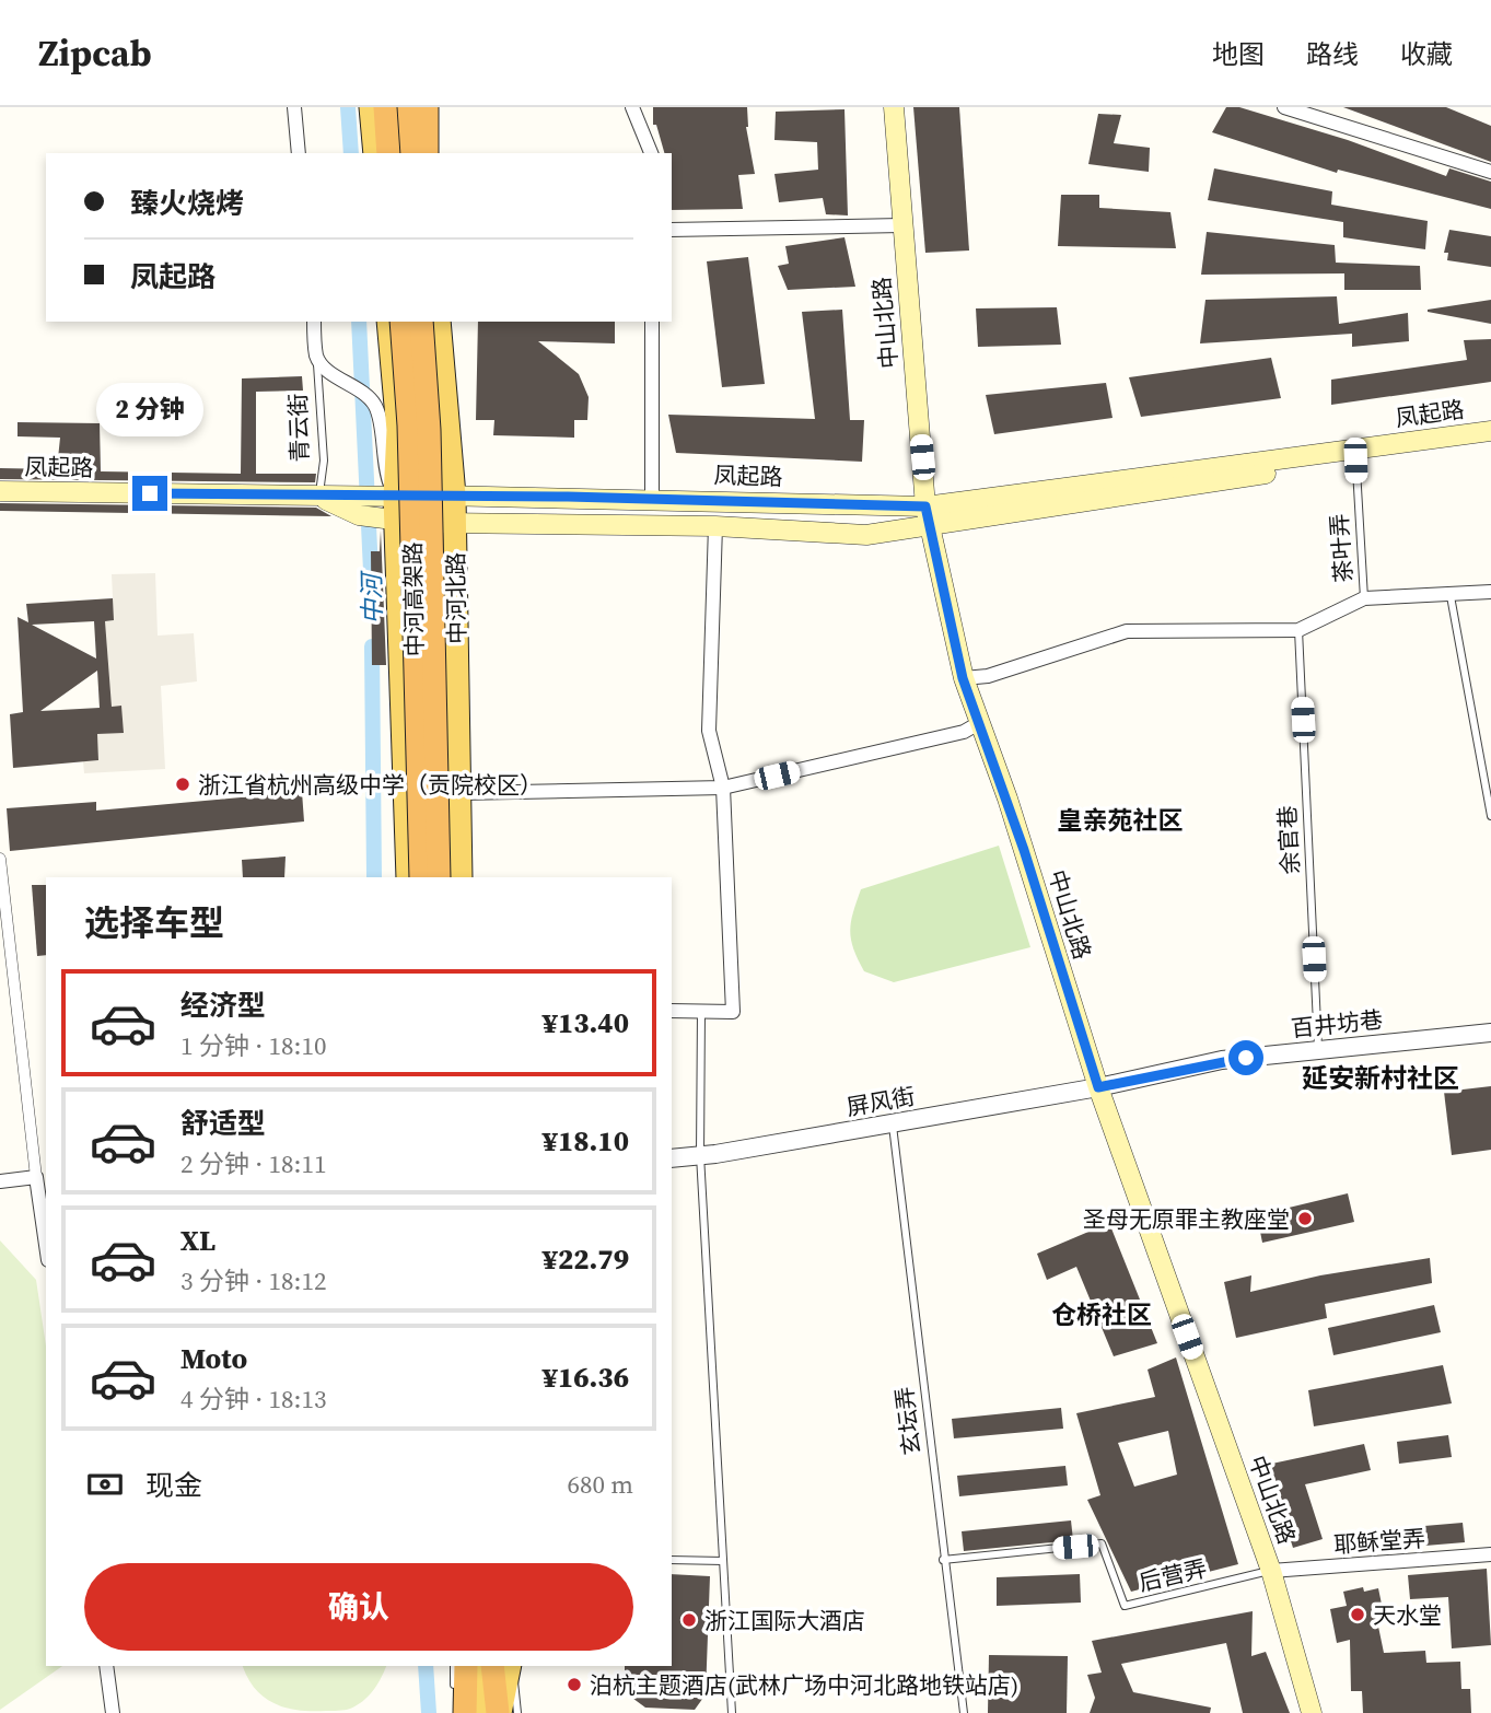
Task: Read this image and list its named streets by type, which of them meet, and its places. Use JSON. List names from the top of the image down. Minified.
{"streets":{"highway":["中河高架路"],"main road":["中山北路","凤起路","中河北路"],"street":["青云街","百井坊巷","屏风街","耶稣堂弄"],"lane":["茶叶弄","余官巷","玄坛弄","后营弄"]},"crossings":[["中山北路","凤起路"],["中山北路","百井坊巷"],["中山北路","屏风街"],["中山北路","耶稣堂弄"],["中山北路","后营弄"],["凤起路","青云街"],["凤起路","茶叶弄"],["凤起路","中河北路"],["余官巷","百井坊巷"],["百井坊巷","屏风街"],["屏风街","玄坛弄"],["玄坛弄","后营弄"],["耶稣堂弄","后营弄"]],"districts":["皇亲苑社区","延安新村社区","仓桥社区"],"water":["中河"],"places":["浙江省杭州高级中学（贡院校区）","圣母无原罪主教座堂","天水堂","浙江国际大酒店","泊杭主题酒店(武林广场中河北路地铁站店)"],"page":{"header":"Zipcab","nav":["地图","路线","收藏"],"banner":["臻火烧烤","凤起路"],"bubble":"2 分钟","heading":"选择车型","list":[{"name":"经济型","note":"1 分钟 · 18:10","value":"¥13.40"},{"name":"舒适型","note":"2 分钟 · 18:11","value":"¥18.10"},{"name":"XL","note":"3 分钟 · 18:12","value":"¥22.79"},{"name":"Moto","note":"4 分钟 · 18:13","value":"¥16.36"}],"pay":["现金","680 m"],"buttons":"确认"}}
